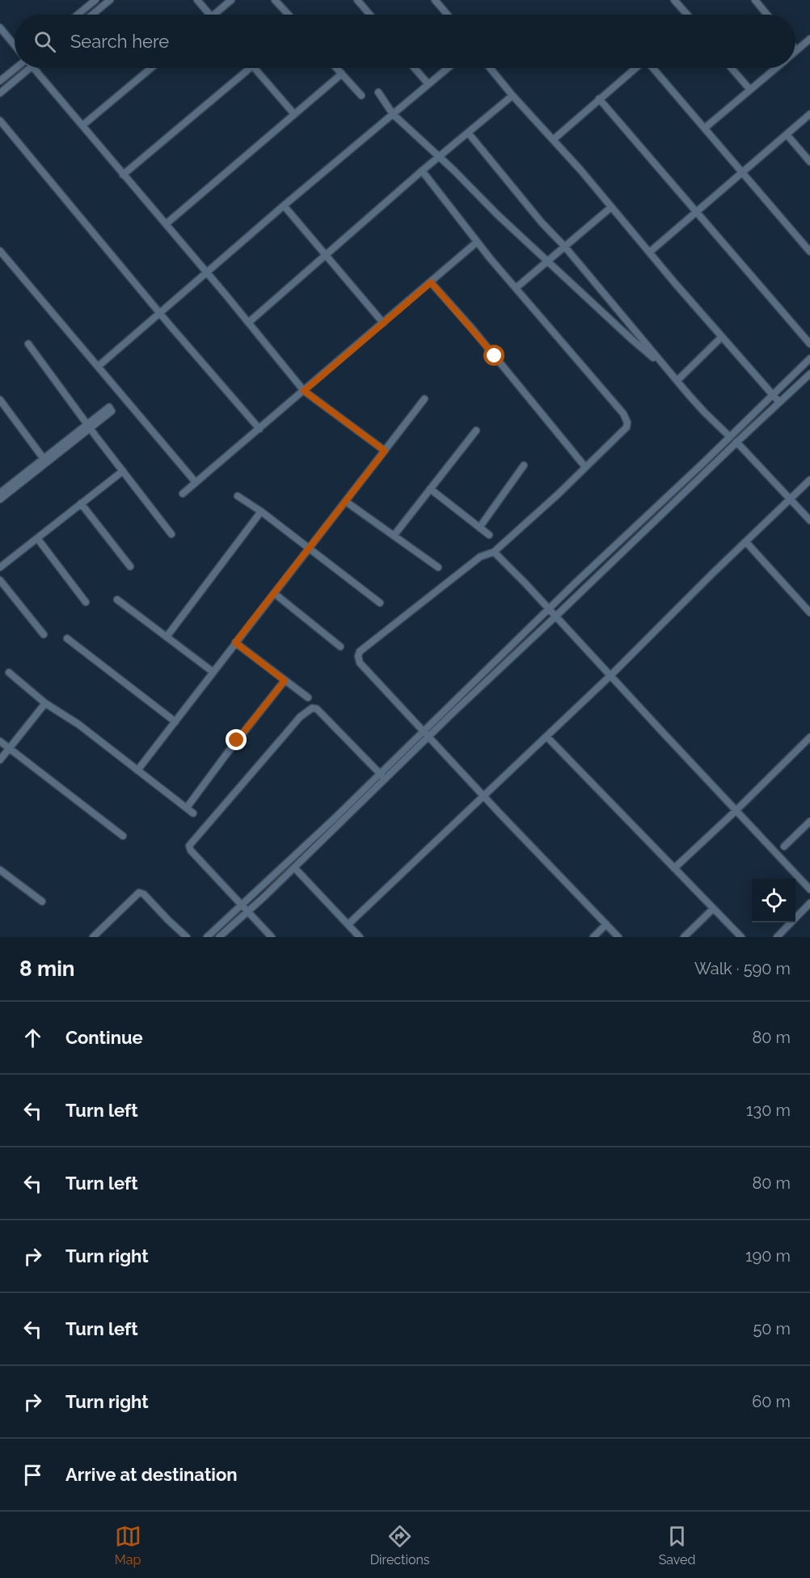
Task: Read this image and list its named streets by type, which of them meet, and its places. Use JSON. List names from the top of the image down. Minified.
{"page":{"search":"Search here","heading":["8 min","Walk · 590 m"],"list":[["Continue","80 m"],["Turn left","130 m"],["Turn left","80 m"],["Turn right","190 m"],["Turn left","50 m"],["Turn right","60 m"],"Arrive at destination"],"nav":["Map","Directions","Saved"]}}
